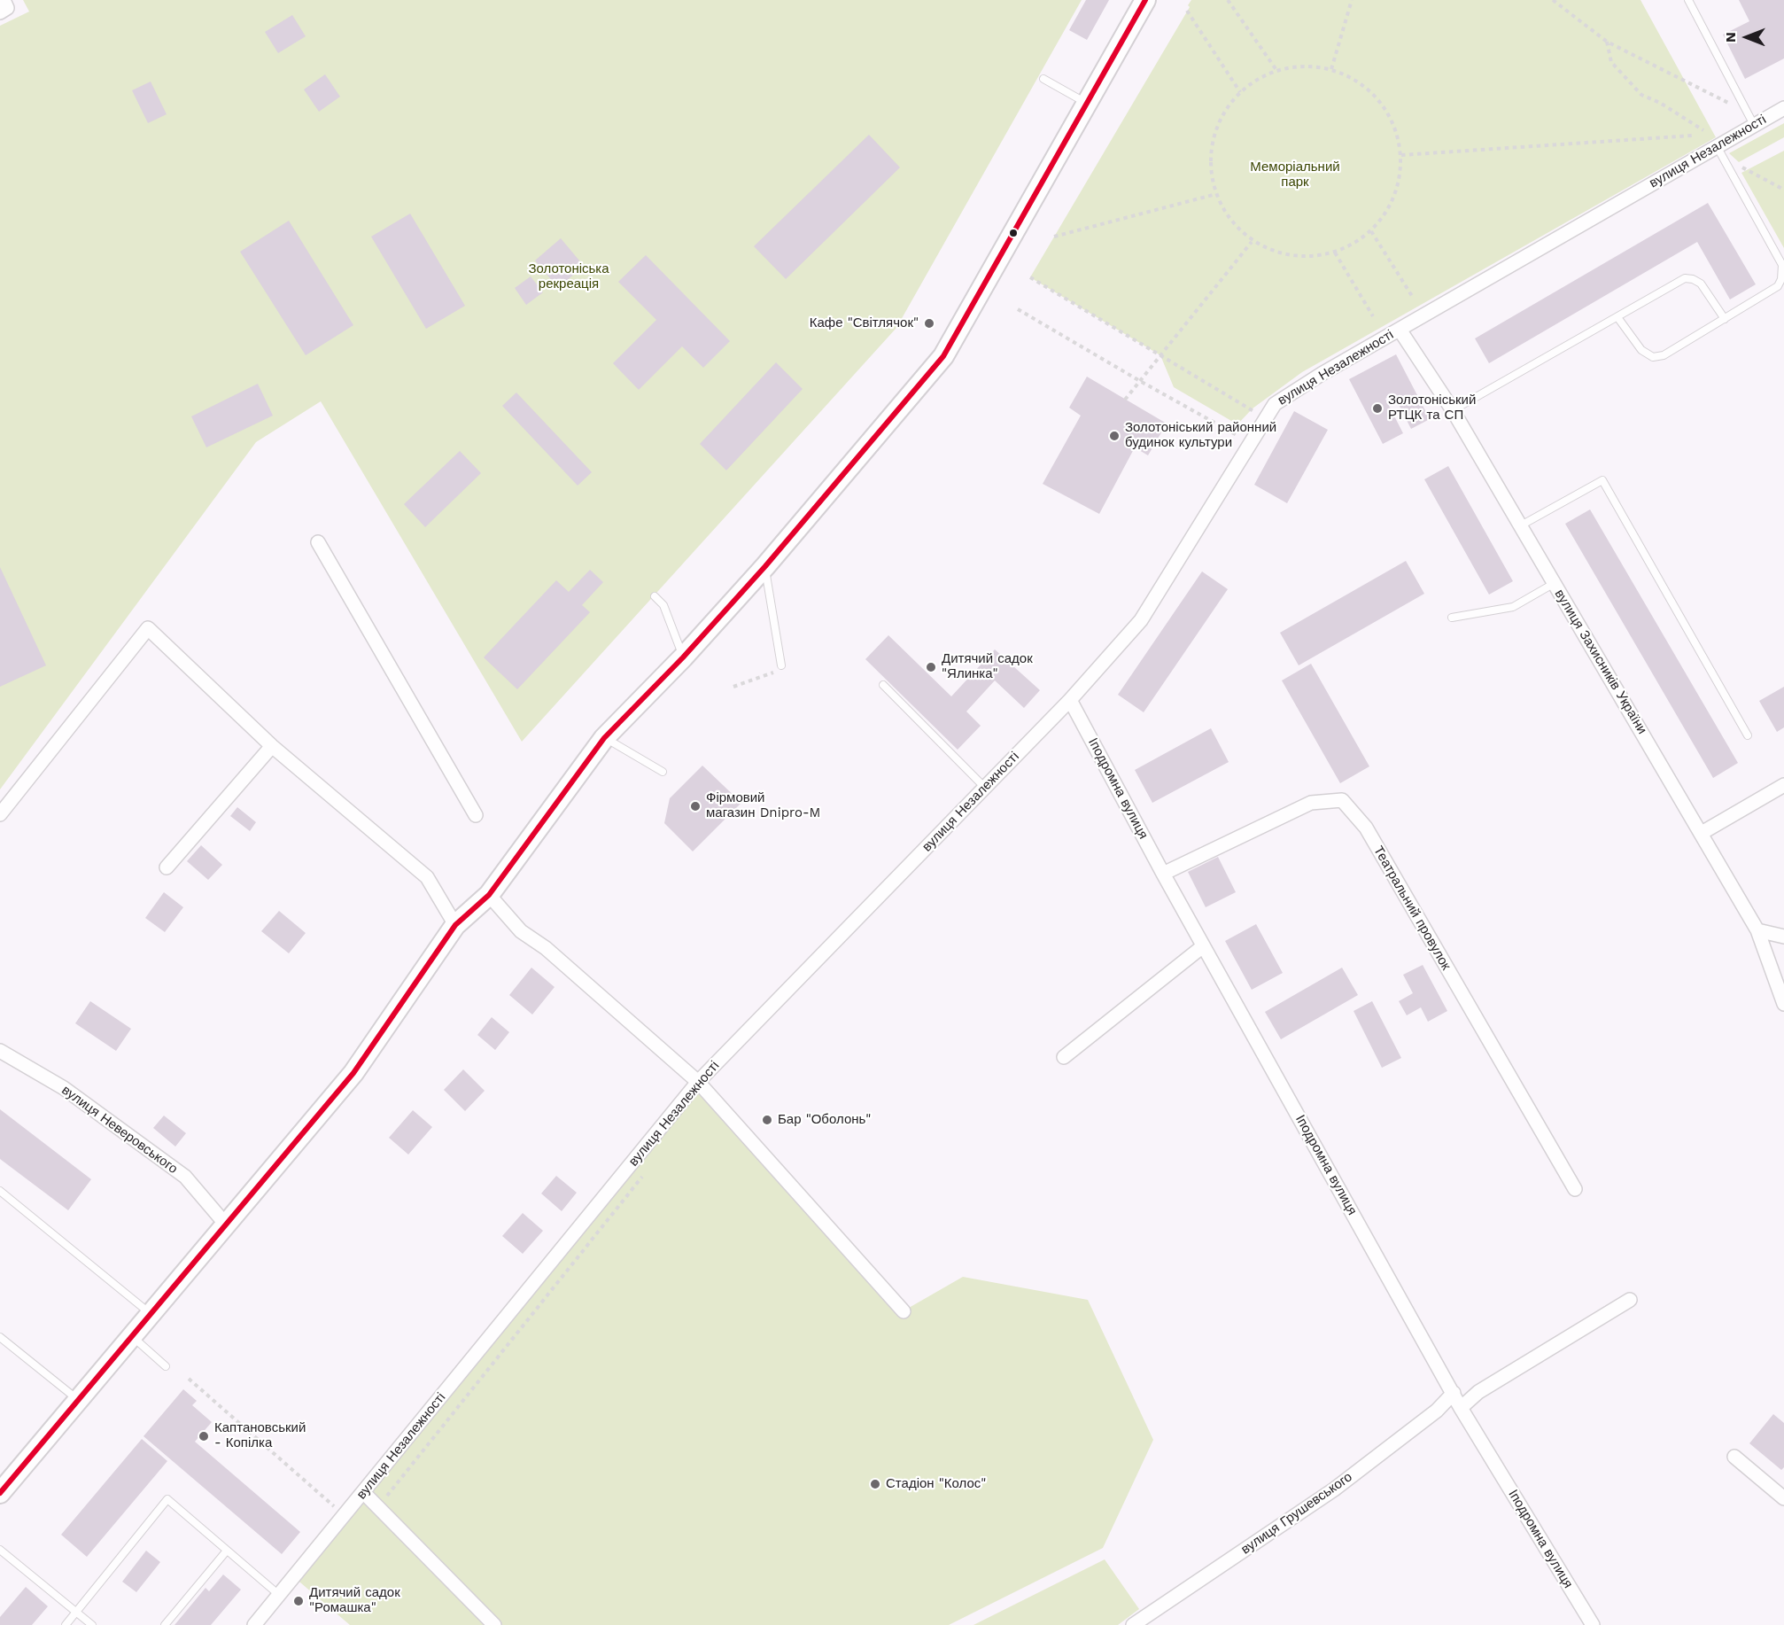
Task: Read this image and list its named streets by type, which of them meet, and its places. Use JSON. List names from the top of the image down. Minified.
{"streets":{"street":["вулиця Незалежності","вулиця Захисників України","Іподромна вулиця","Театральний провулок","вулиця Неверовського","вулиця Грушевського"]},"crossings":[["вулиця Незалежності","вулиця Захисників України"],["вулиця Незалежності","Іподромна вулиця"],["Іподромна вулиця","Театральний провулок"],["Іподромна вулиця","вулиця Грушевського"]],"parks":["Меморіальний парк","Золотоніська рекреація"],"places":["Кафе \"Світлячок\"","Золотоніський РТЦК та СП","Золотоніський районний будинок культури","Дитячий садок \"Ялинка\"","Фірмовий магазин Dnipro-M","Бар \"Оболонь\"","Каптановський - Копілка","Стадіон \"Колос\"","Дитячий садок \"Ромашка\""],"north":"left"}
